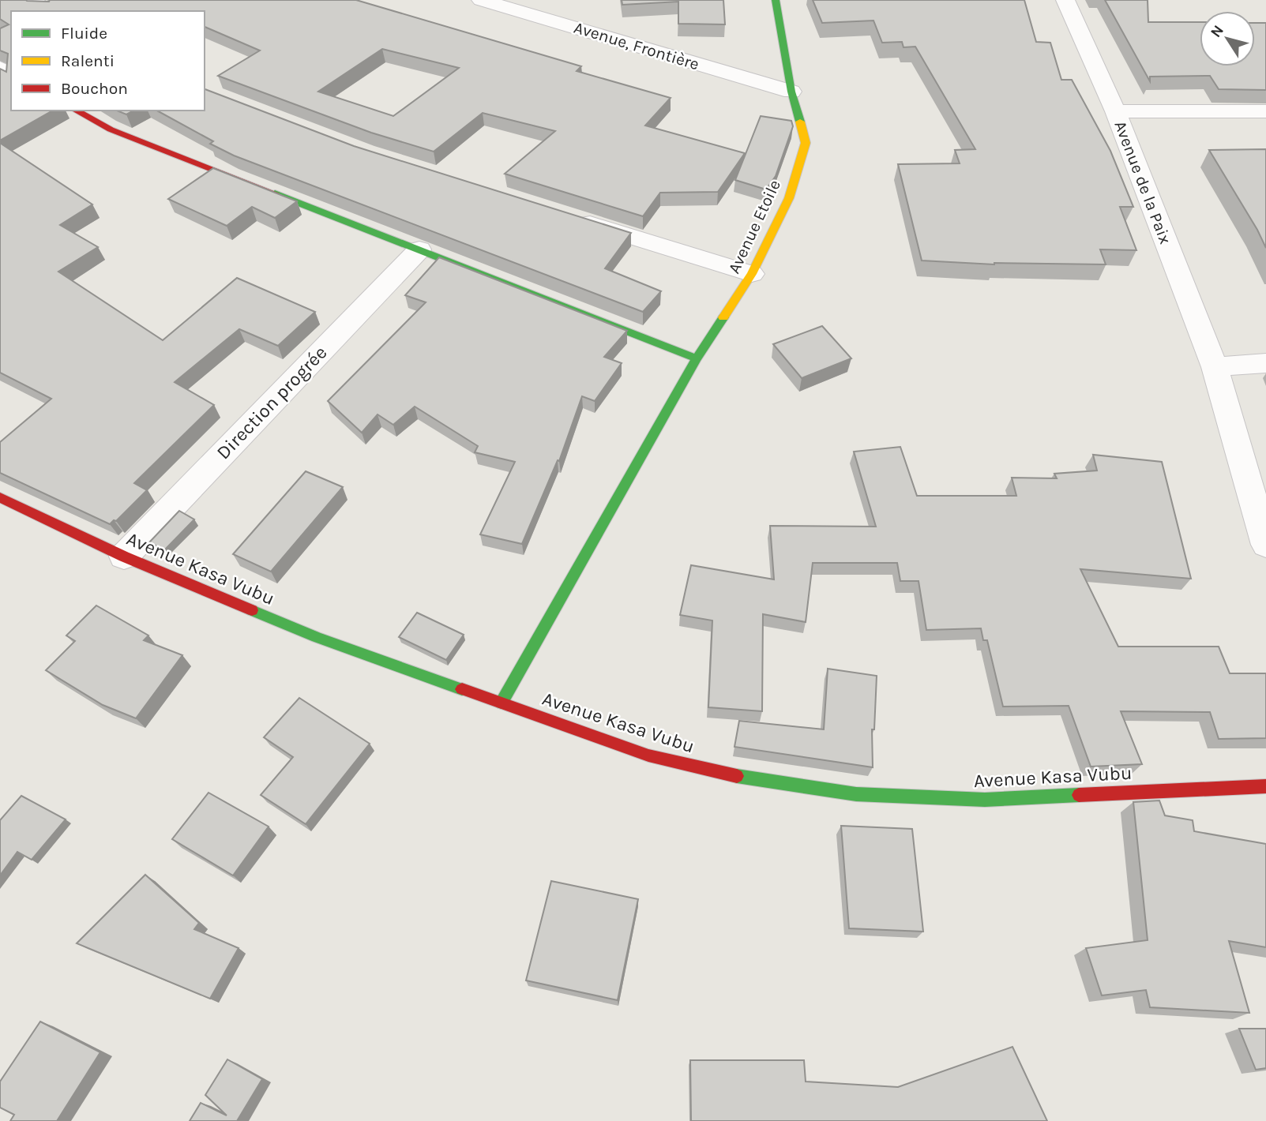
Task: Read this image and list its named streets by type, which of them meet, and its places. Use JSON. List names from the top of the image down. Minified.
{"streets":{"street":["Avenue, Frontière","Avenue de la Paix","Avenue Etoile","Direction progrée","Avenue Kasa Vubu"]},"crossings":[["Avenue, Frontière","Avenue Etoile"],["Avenue Etoile","Avenue Kasa Vubu"],["Direction progrée","Avenue Kasa Vubu"]],"legend":["Fluide","Ralenti","Bouchon"],"north":"top left"}
